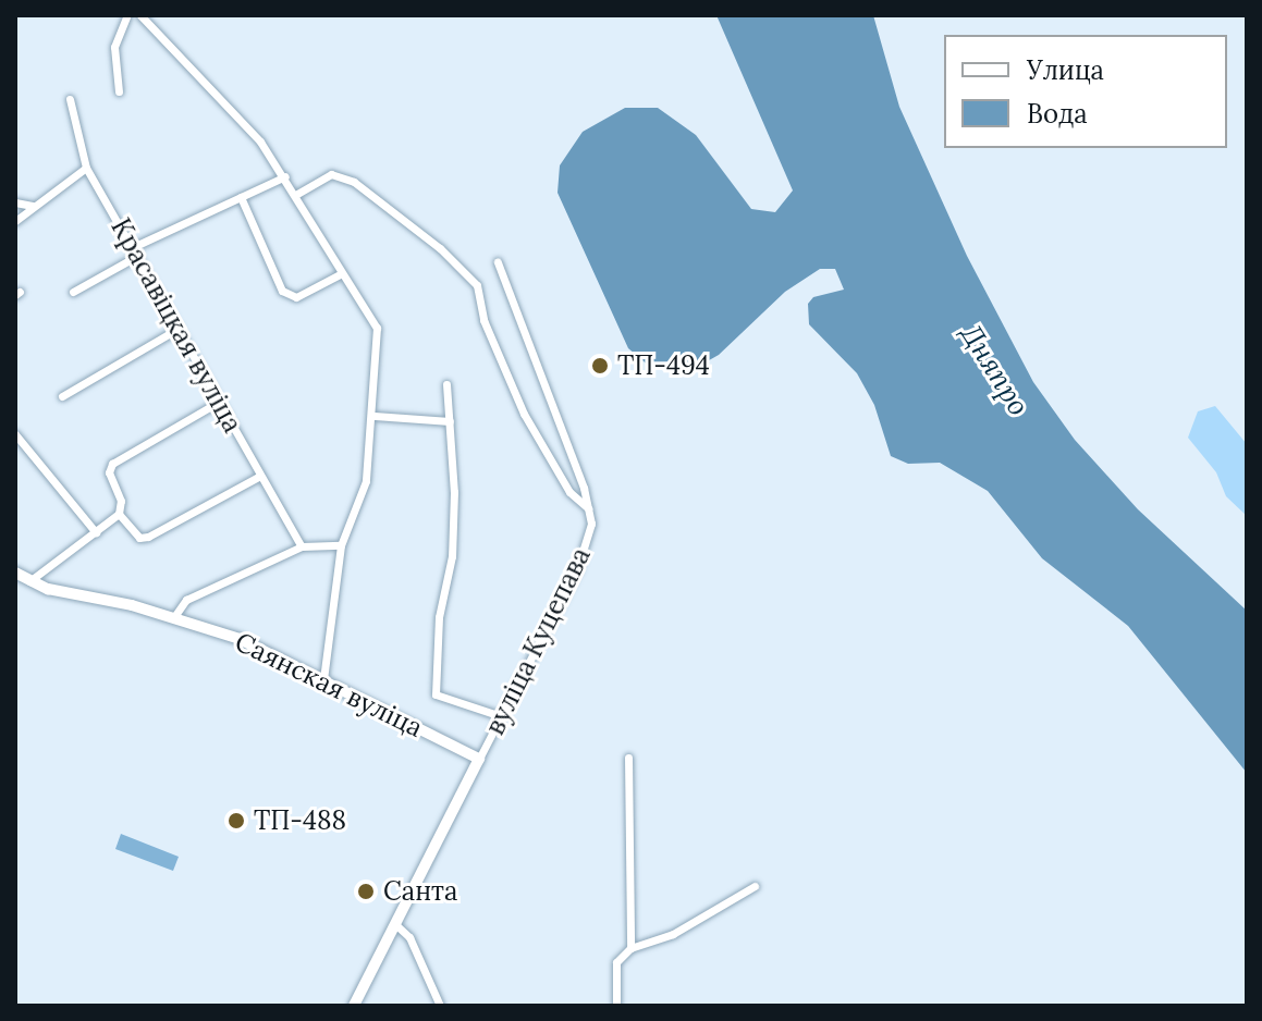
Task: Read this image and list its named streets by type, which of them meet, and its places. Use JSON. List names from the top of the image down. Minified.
{"streets":{"main road":["вуліца Куцепава","Саянская вуліца"],"street":["Красавіцкая вуліца"]},"crossings":[["вуліца Куцепава","Саянская вуліца"]],"water":["Дняпро"],"places":["ТП-494","ТП-488","Санта"],"legend":["Улица","Вода"]}
